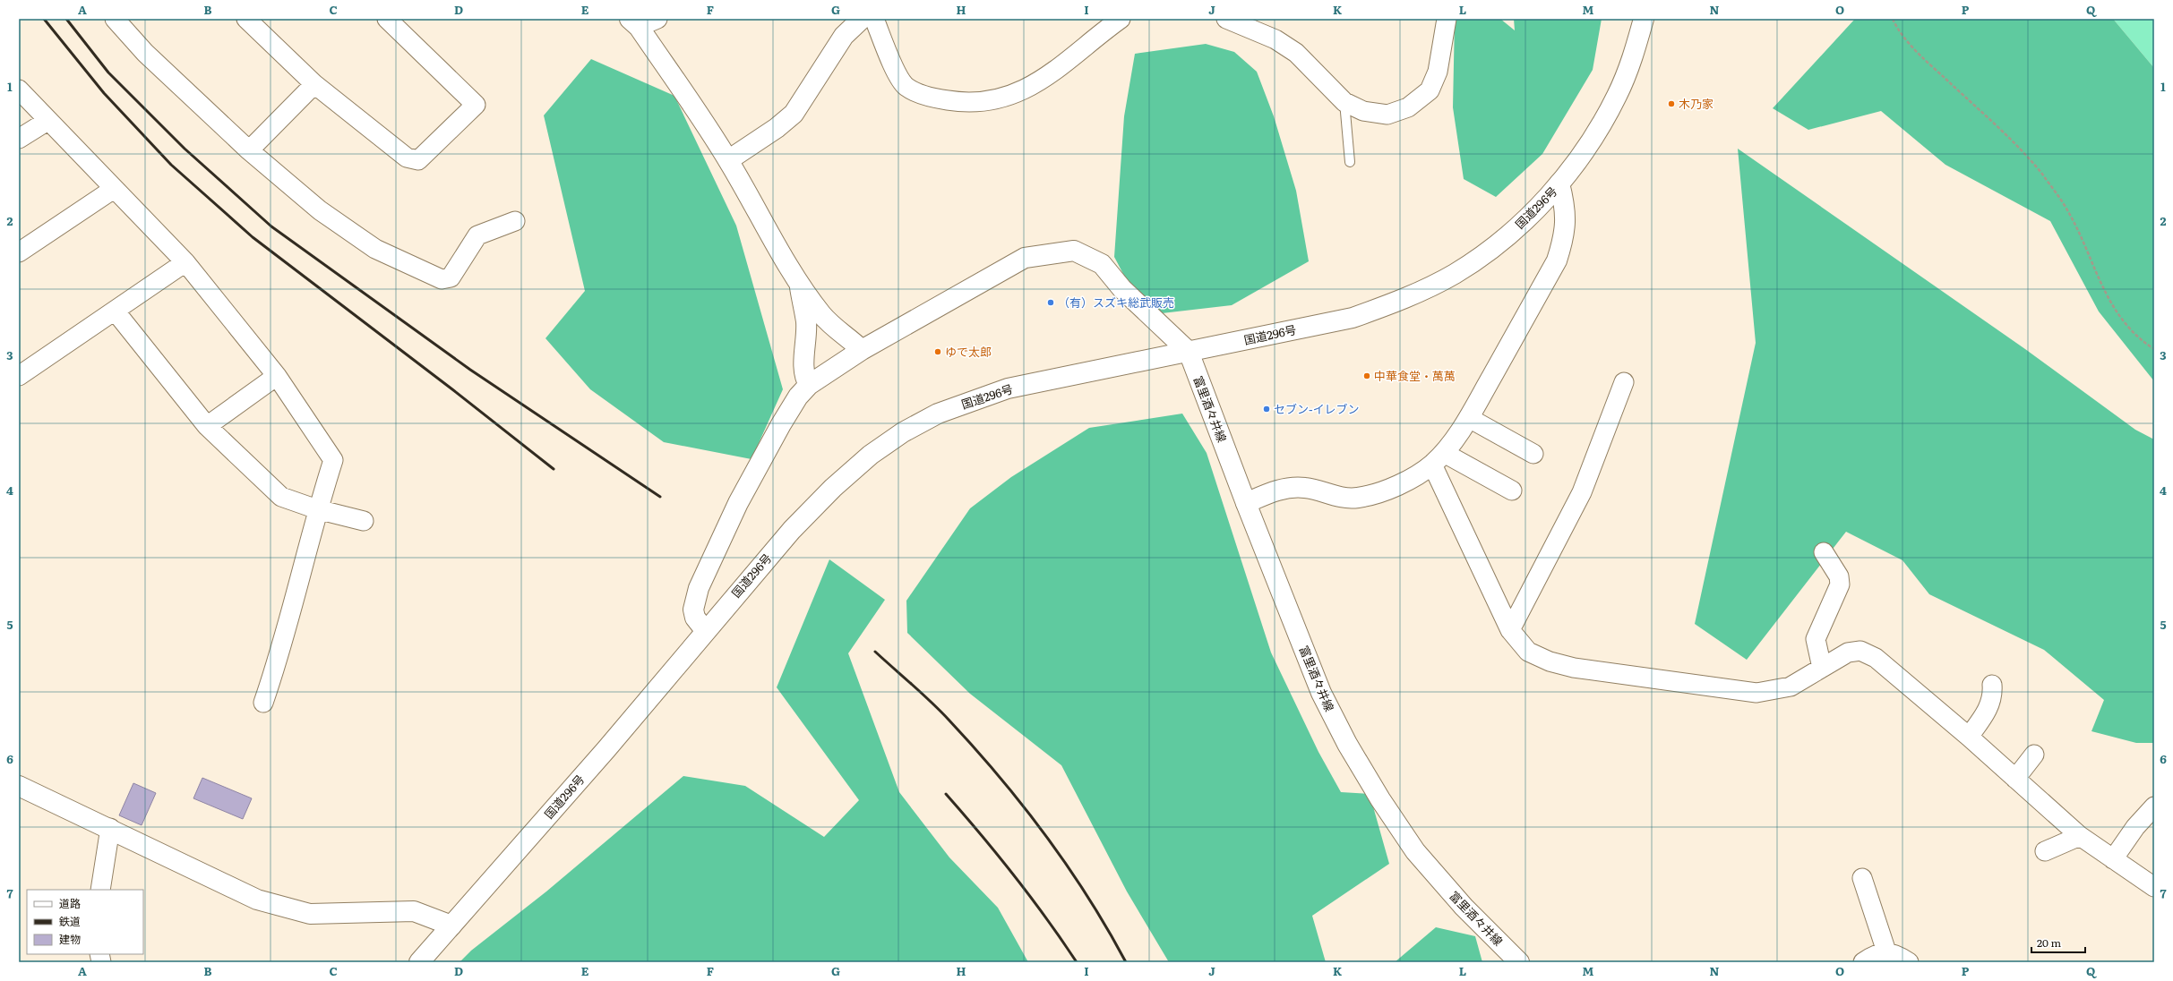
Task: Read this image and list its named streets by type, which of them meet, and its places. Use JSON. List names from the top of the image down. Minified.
{"streets":{"main road":["国道296号","富里酒々井線"]},"crossings":[["国道296号","富里酒々井線"]],"places":["木乃家","（有）スズキ総武販売","ゆで太郎","中華食堂・萬萬","セブン-イレブン"],"legend":["道路","鉄道","建物"],"scale_bar":"20 m","grid":{"columns":["A","B","C","D","E","F","G","H","I","J","K","L","M","N","O","P","Q"],"rows":["1","2","3","4","5","6","7"]}}
